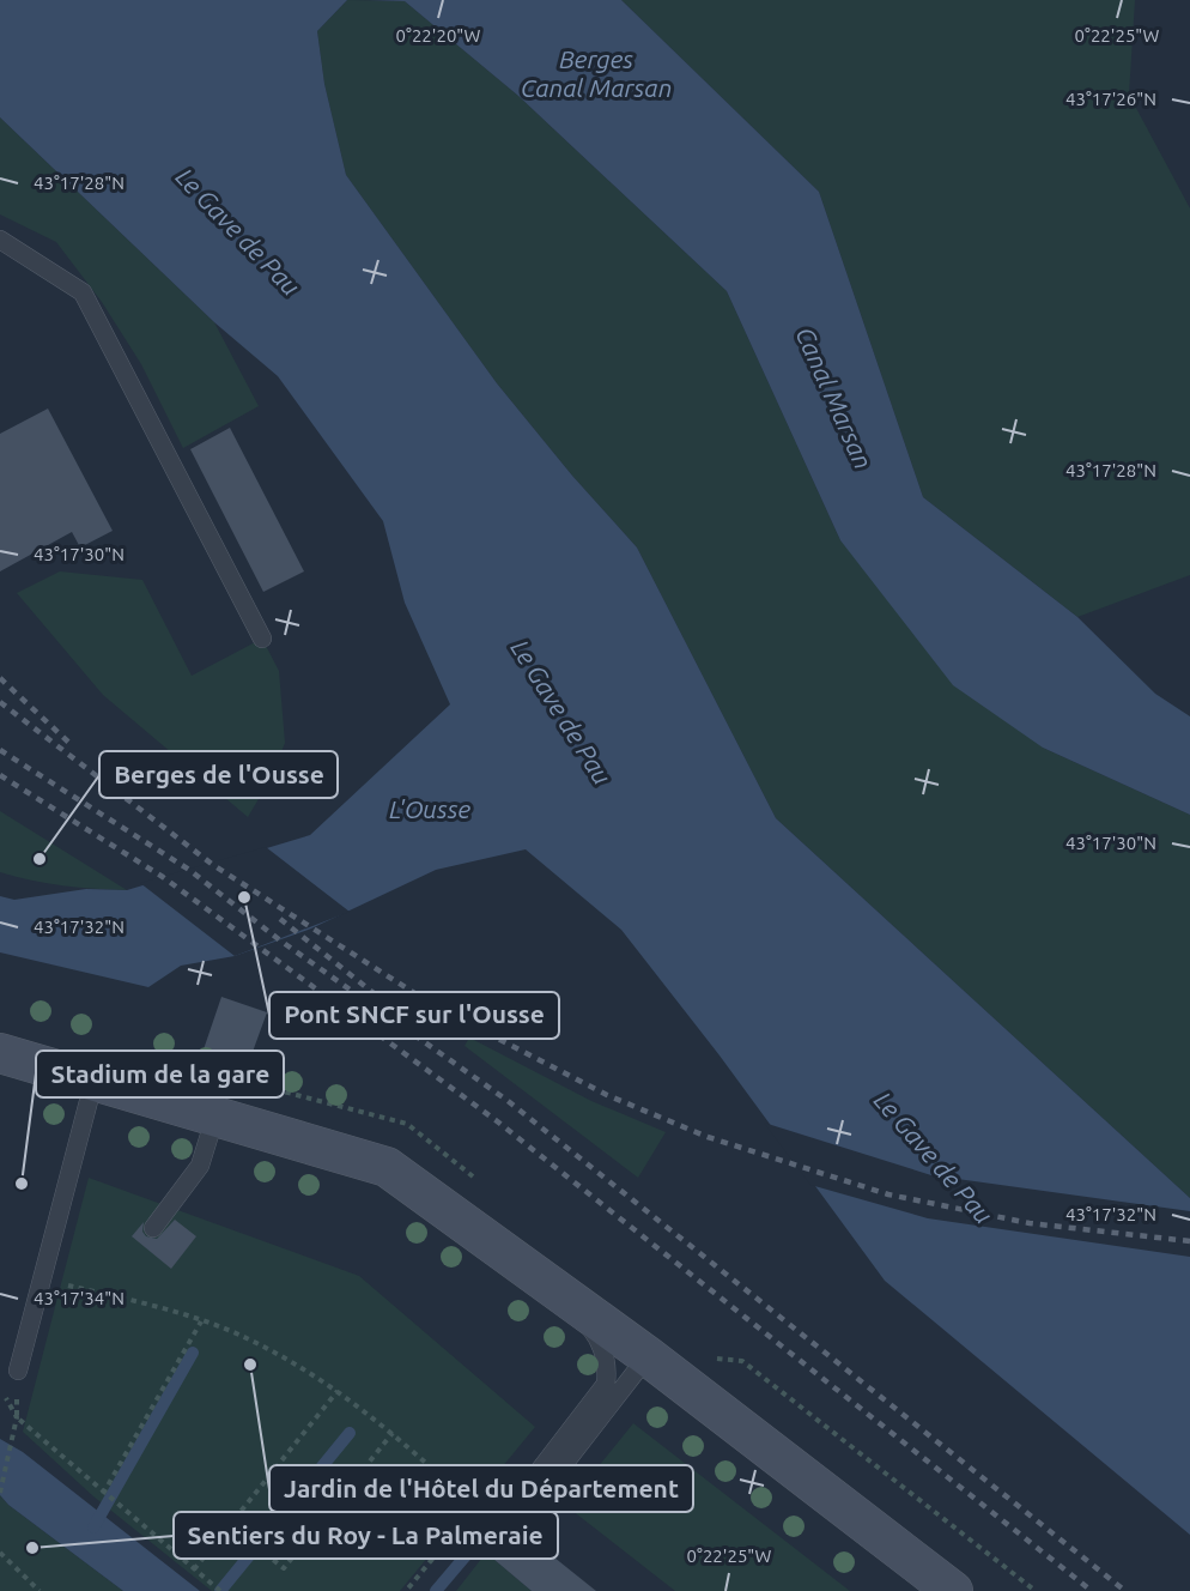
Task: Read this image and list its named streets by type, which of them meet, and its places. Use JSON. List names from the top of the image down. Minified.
{"water":["Berges Canal Marsan","Le Gave de Pau","Canal Marsan","L'Ousse"],"places":["Berges de l'Ousse","Pont SNCF sur l'Ousse","Stadium de la gare","Jardin de l'Hôtel du Département","Sentiers du Roy - La Palmeraie"],"coordinates":["0°22'20\"W","0°22'25\"W","43°17'26\"N","43°17'28\"N","43°17'30\"N","43°17'32\"N","43°17'34\"N"]}
